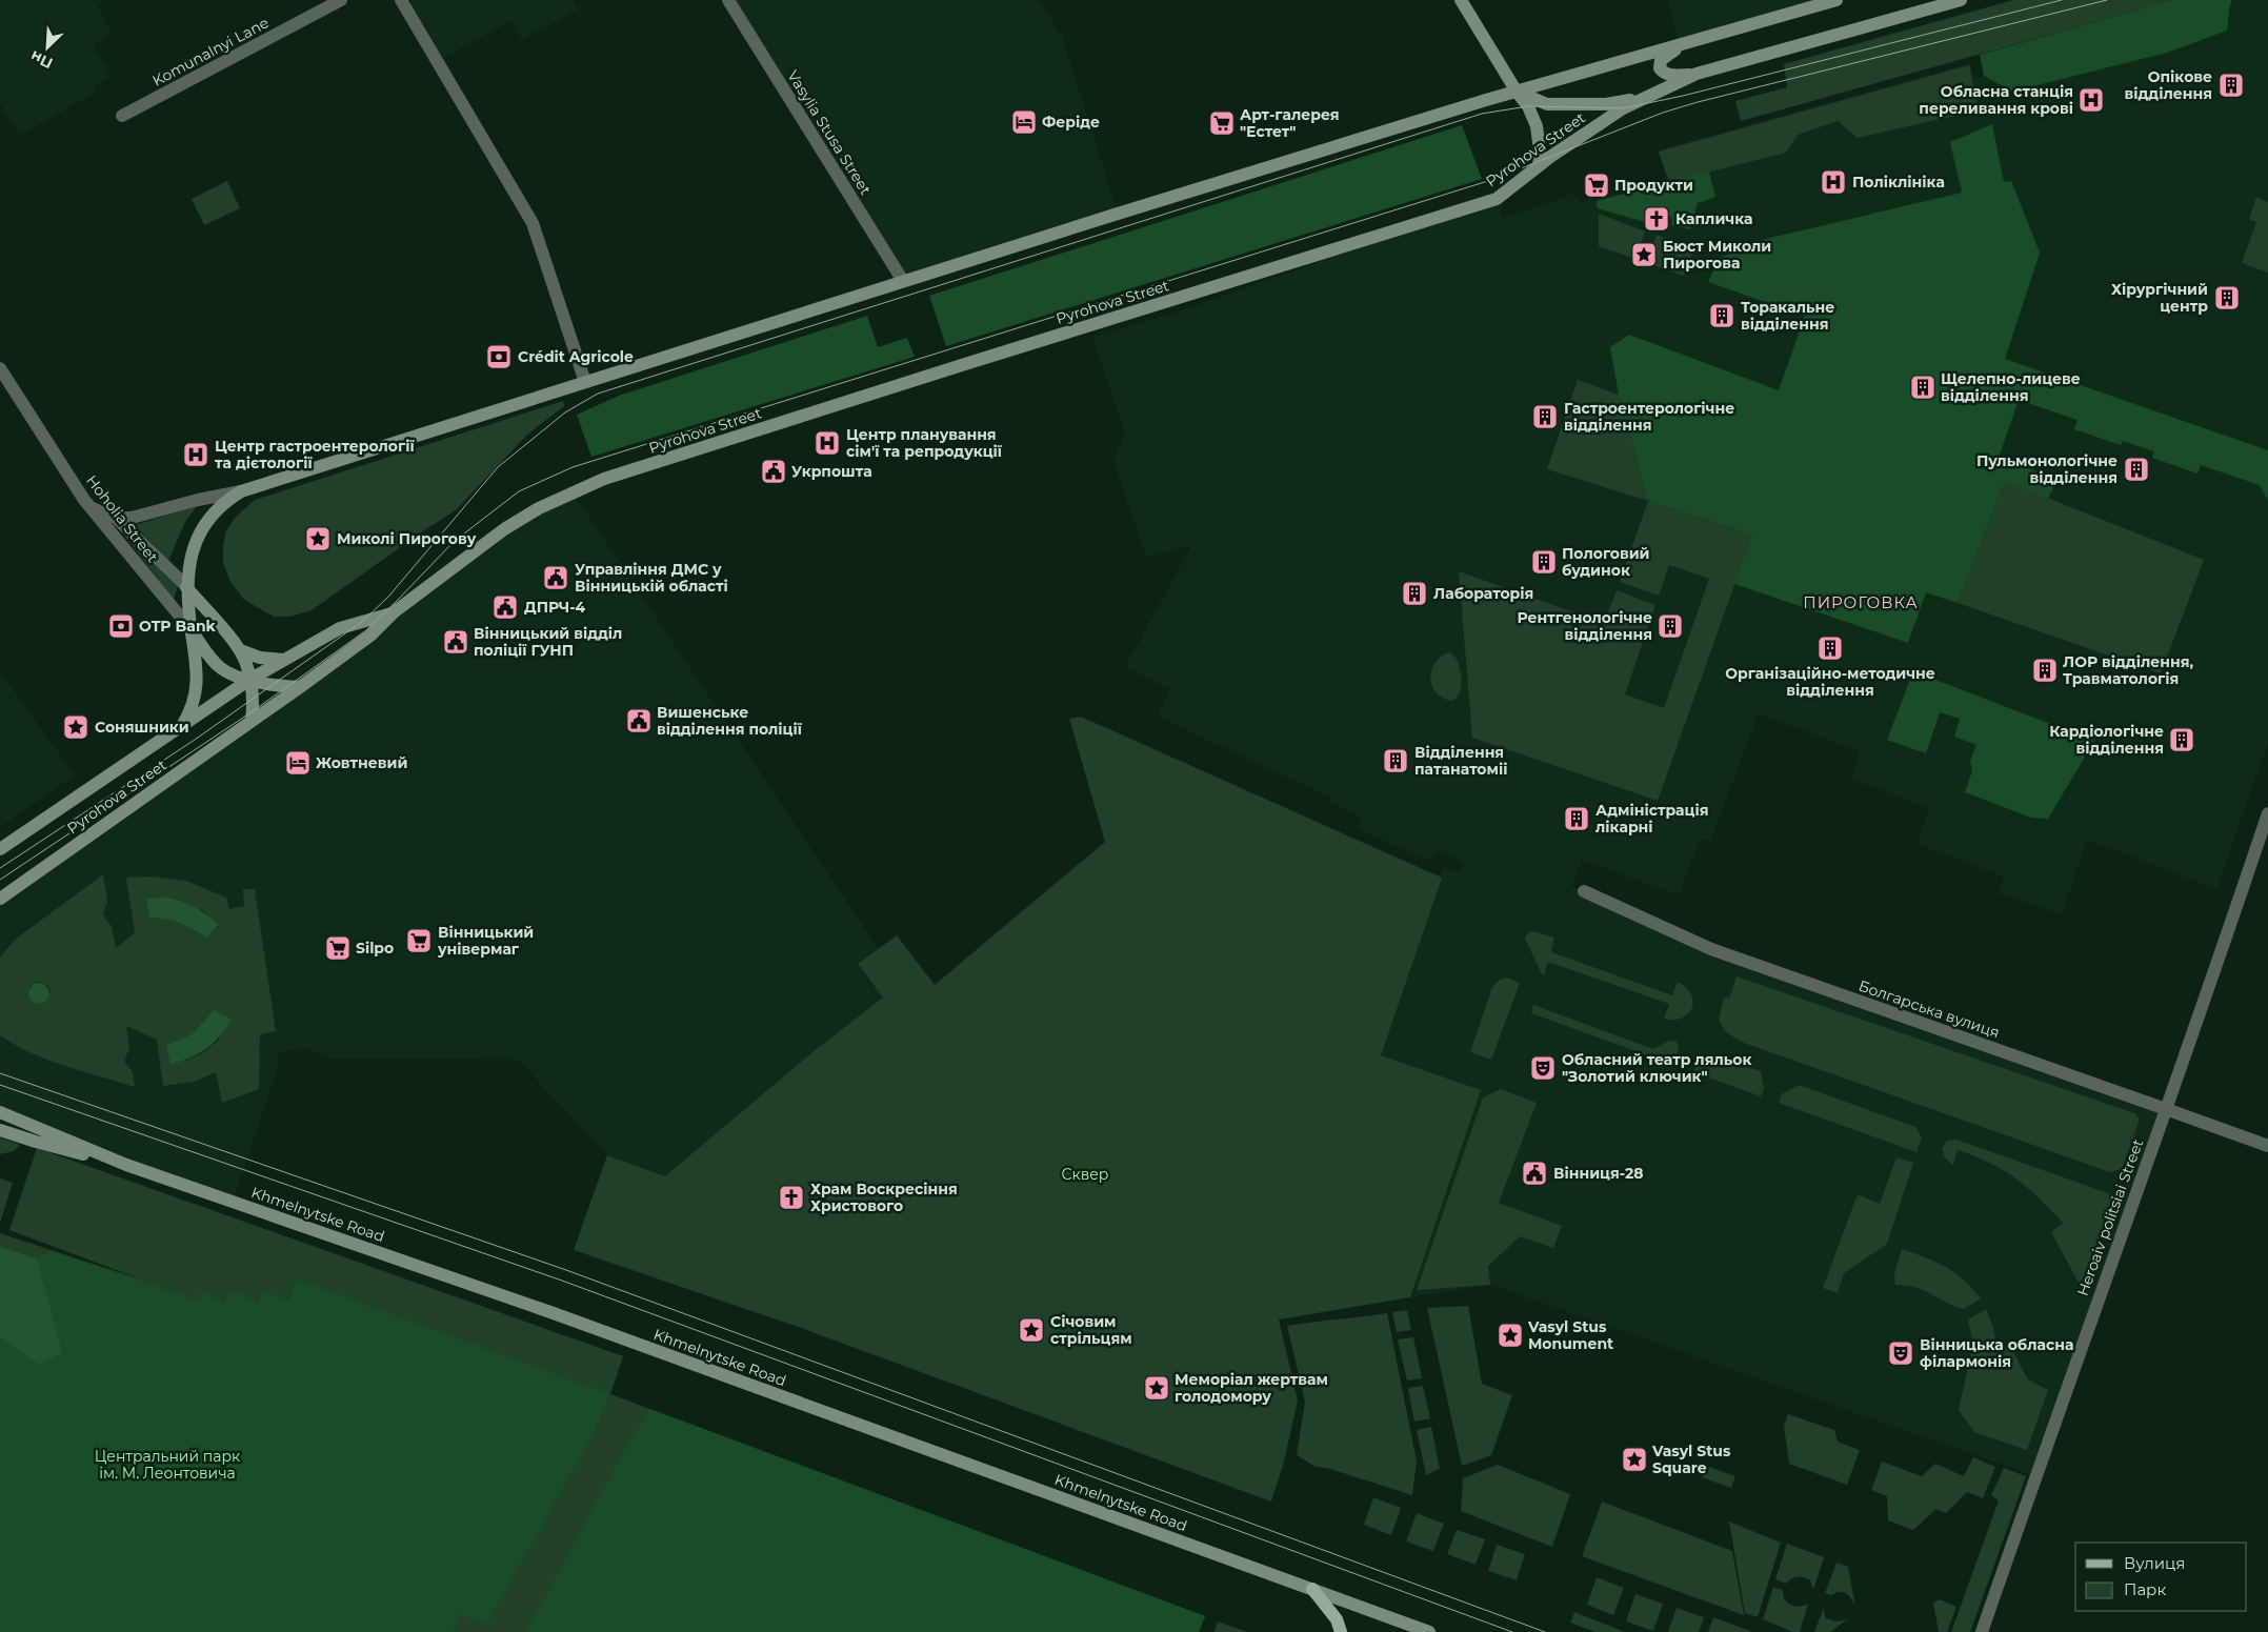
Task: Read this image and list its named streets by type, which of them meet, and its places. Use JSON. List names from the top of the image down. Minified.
{"streets":{"main road":["Pyrohova Street","Khmelnytske Road"],"street":["Komunalnyi Lane","Vasylia Stusa Street","Hoholia Street","Болгарська вулиця","Heroaiv politsiai Street"]},"crossings":[["Vasylia Stusa Street","Pyrohova Street"],["Pyrohova Street","Hoholia Street"],["Болгарська вулиця","Heroaiv politsiai Street"]],"districts":["ПИРОГОВКА"],"parks":["Сквер","Центральний парк ім. М. Леонтовича"],"places":{"building":["Опікове відділення","Хірургічний центр","Торакальне відділення","Щелепно-лицеве відділення","Гастроентерологічне відділення","Пульмонологічне відділення","Пологовий будинок","Лабораторія","Рентгенологічне відділення","Організаційно-методичне відділення","ЛОР відділення, Травматологія","Кардіологічне відділення","Відділення патанатоміі","Адміністрація лікарні"],"hospital":["Обласна станція переливання крові","Поліклініка","Центр планування сім'ї та репродукції","Центр гастроентерології та дієтології"],"hotel":["Феріде","Жовтневий"],"supermarket":["Арт-галерея \"Естет\"","Продукти","Вінницький універмаг","Silpo"],"church":["Капличка","Храм Воскресіння Христового"],"place":["Бюст Миколи Пирогова","Миколі Пирогову","Соняшники","Січовим стрільцям","Vasyl Stus Monument","Меморіал жертвам голодомору","Vasyl Stus Square"],"bank":["Crédit Agricole","OTP Bank"],"public building":["Укрпошта","Управління ДМС у Вінницькій області","ДПРЧ-4","Вінницький відділ поліції ГУНП","Вишенське відділення поліції","Вінниця-28"],"theatre":["Обласний театр ляльок \"Золотий ключик\"","Вінницька обласна філармонія"]},"legend":["Вулиця","Парк"],"north":"bottom left"}
